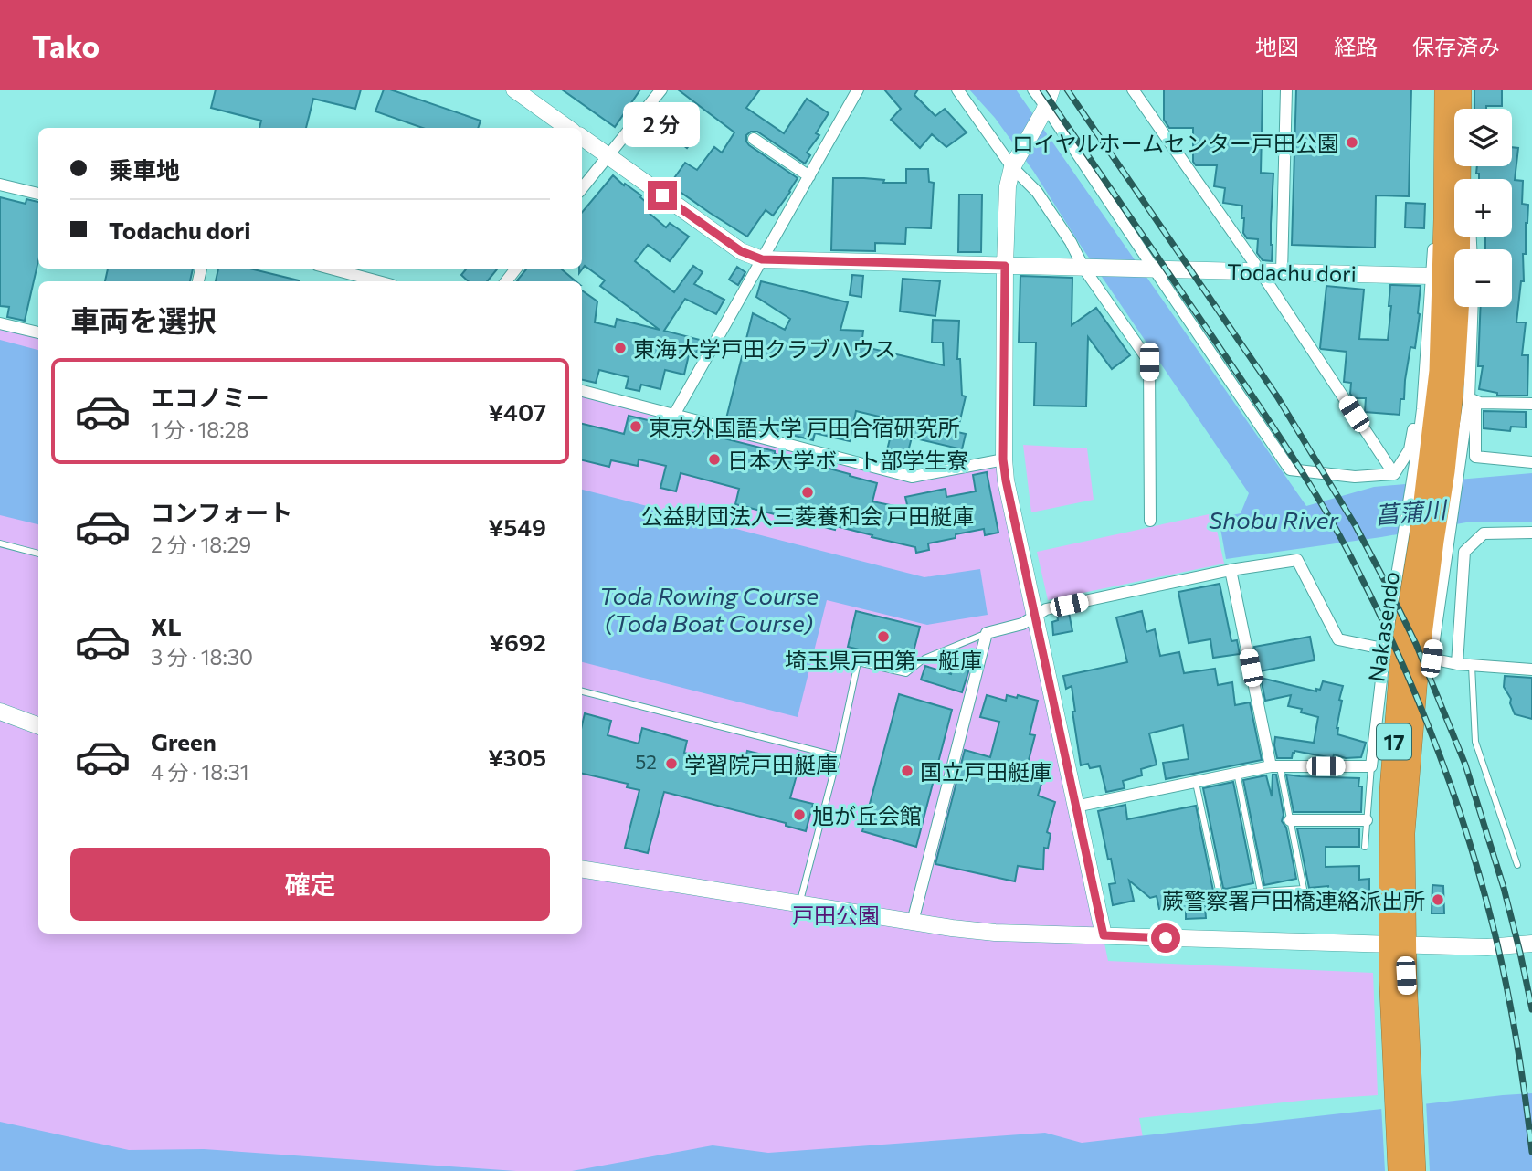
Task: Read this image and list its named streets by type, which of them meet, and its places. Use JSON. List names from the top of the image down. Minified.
{"streets":{"highway":["Nakasendo","17"],"street":["Todachu dori"]},"water":["菖蒲川","Shobu River","Toda Rowing Course (Toda Boat Course)"],"parks":["戸田公園"],"places":["ロイヤルホームセンター戸田公園","東海大学戸田クラブハウス","東京外国語大学 戸田合宿研究所","日本大学ボート部学生寮","公益財団法人三菱養和会 戸田艇庫","埼玉県戸田第一艇庫","学習院戸田艇庫","国立戸田艇庫","旭が丘会館","蕨警察署戸田橋連絡派出所"],"house_numbers":["52"],"page":{"header":"Tako","nav":["地図","経路","保存済み"],"bubble":"2 分","map_buttons":["+","−"],"banner":["乗車地","Todachu dori"],"heading":"車両を選択","list":[{"name":"エコノミー","note":"1 分 · 18:28","value":"¥407"},{"name":"コンフォート","note":"2 分 · 18:29","value":"¥549"},{"name":"XL","note":"3 分 · 18:30","value":"¥692"},{"name":"Green","note":"4 分 · 18:31","value":"¥305"}],"buttons":"確定"}}
